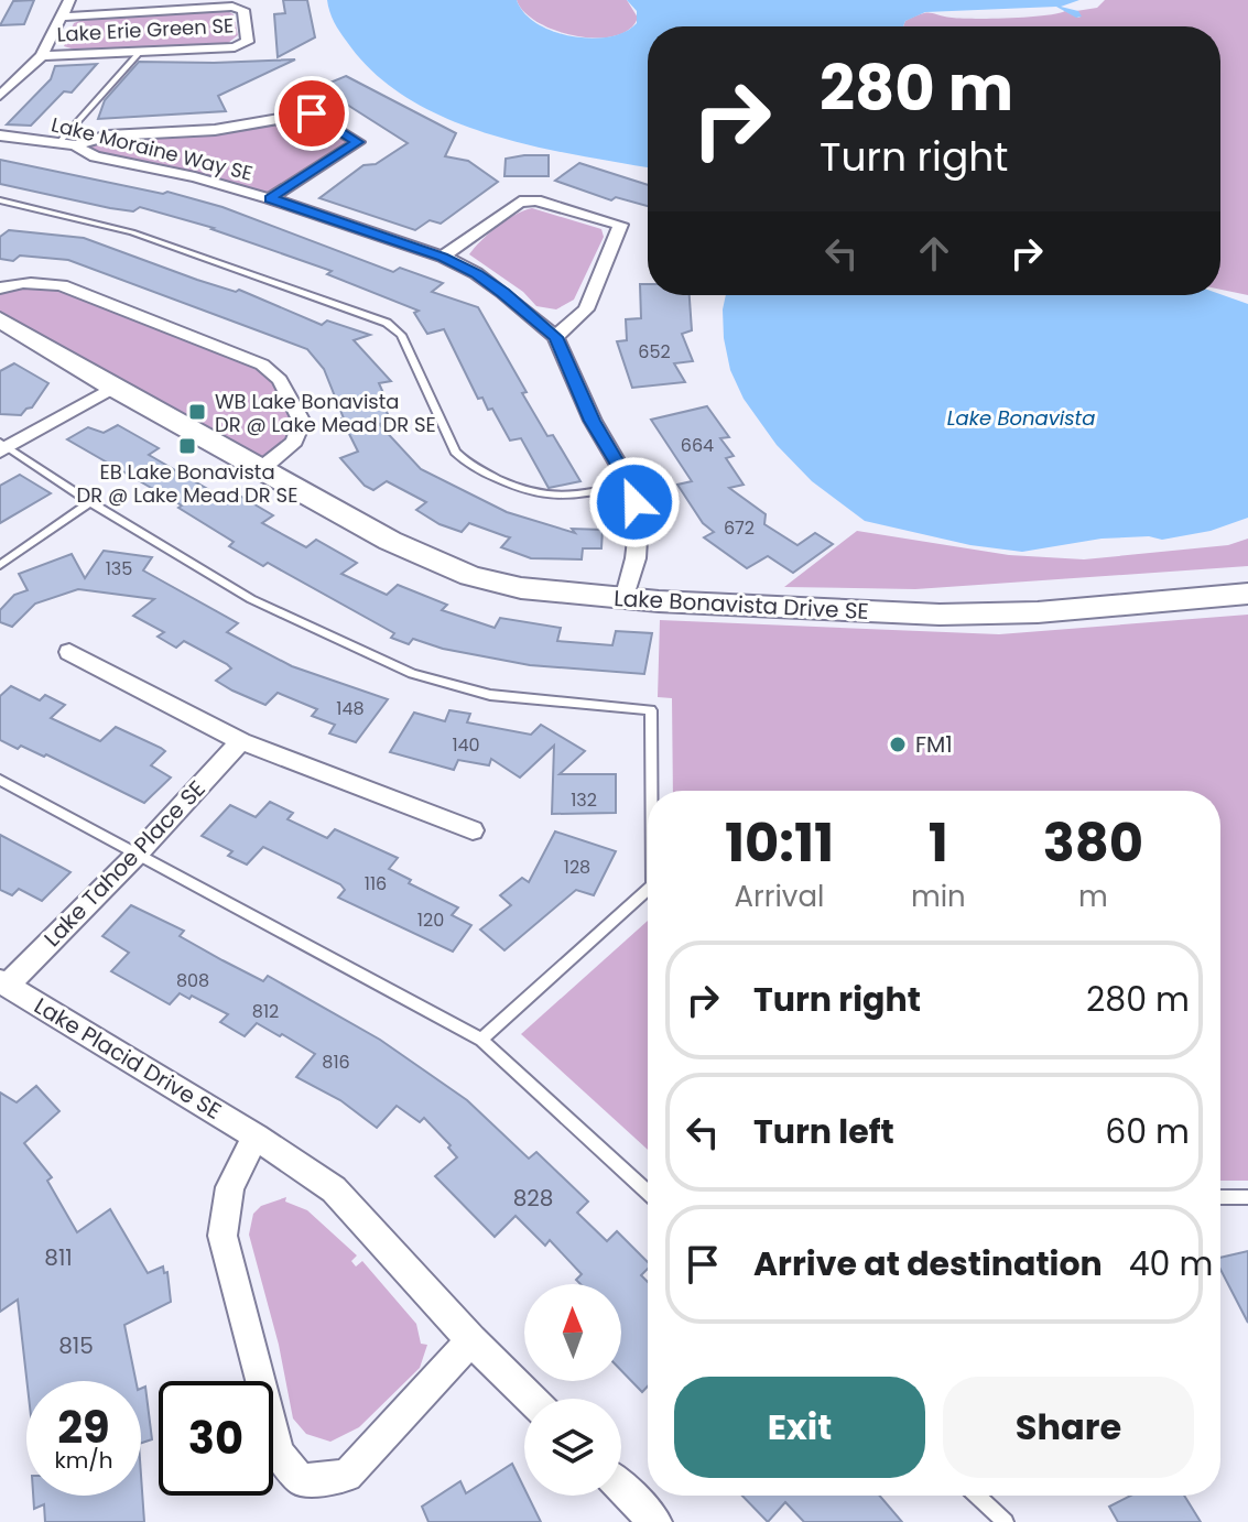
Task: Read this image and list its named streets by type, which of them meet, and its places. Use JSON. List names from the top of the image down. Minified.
{"streets":{"street":["Lake Erie Green SE","Lake Moraine Way SE","Lake Bonavista Drive SE","Lake Tahoe Place SE","Lake Placid Drive SE"]},"crossings":[["Lake Moraine Way SE","Lake Bonavista Drive SE"],["Lake Tahoe Place SE","Lake Placid Drive SE"]],"water":["Lake Bonavista"],"places":{"transit":["WB Lake Bonavista DR @ Lake Mead DR SE","EB Lake Bonavista DR @ Lake Mead DR SE"],"other":["FM1"]},"house_numbers":["652","664","672","135","148","140","132","128","116","120","808","812","816","828","811","815"],"north":"top","page":{"turn":["280 m","Turn right"],"eta":["10:11","Arrival","1","min","380","m"],"list":[{"name":"Turn right","value":"280 m"},{"name":"Turn left","value":"60 m"},{"name":"Arrive at destination","value":"40 m"}],"buttons":["Exit","Share"],"speed":"29 km/h","limit":"30"}}
